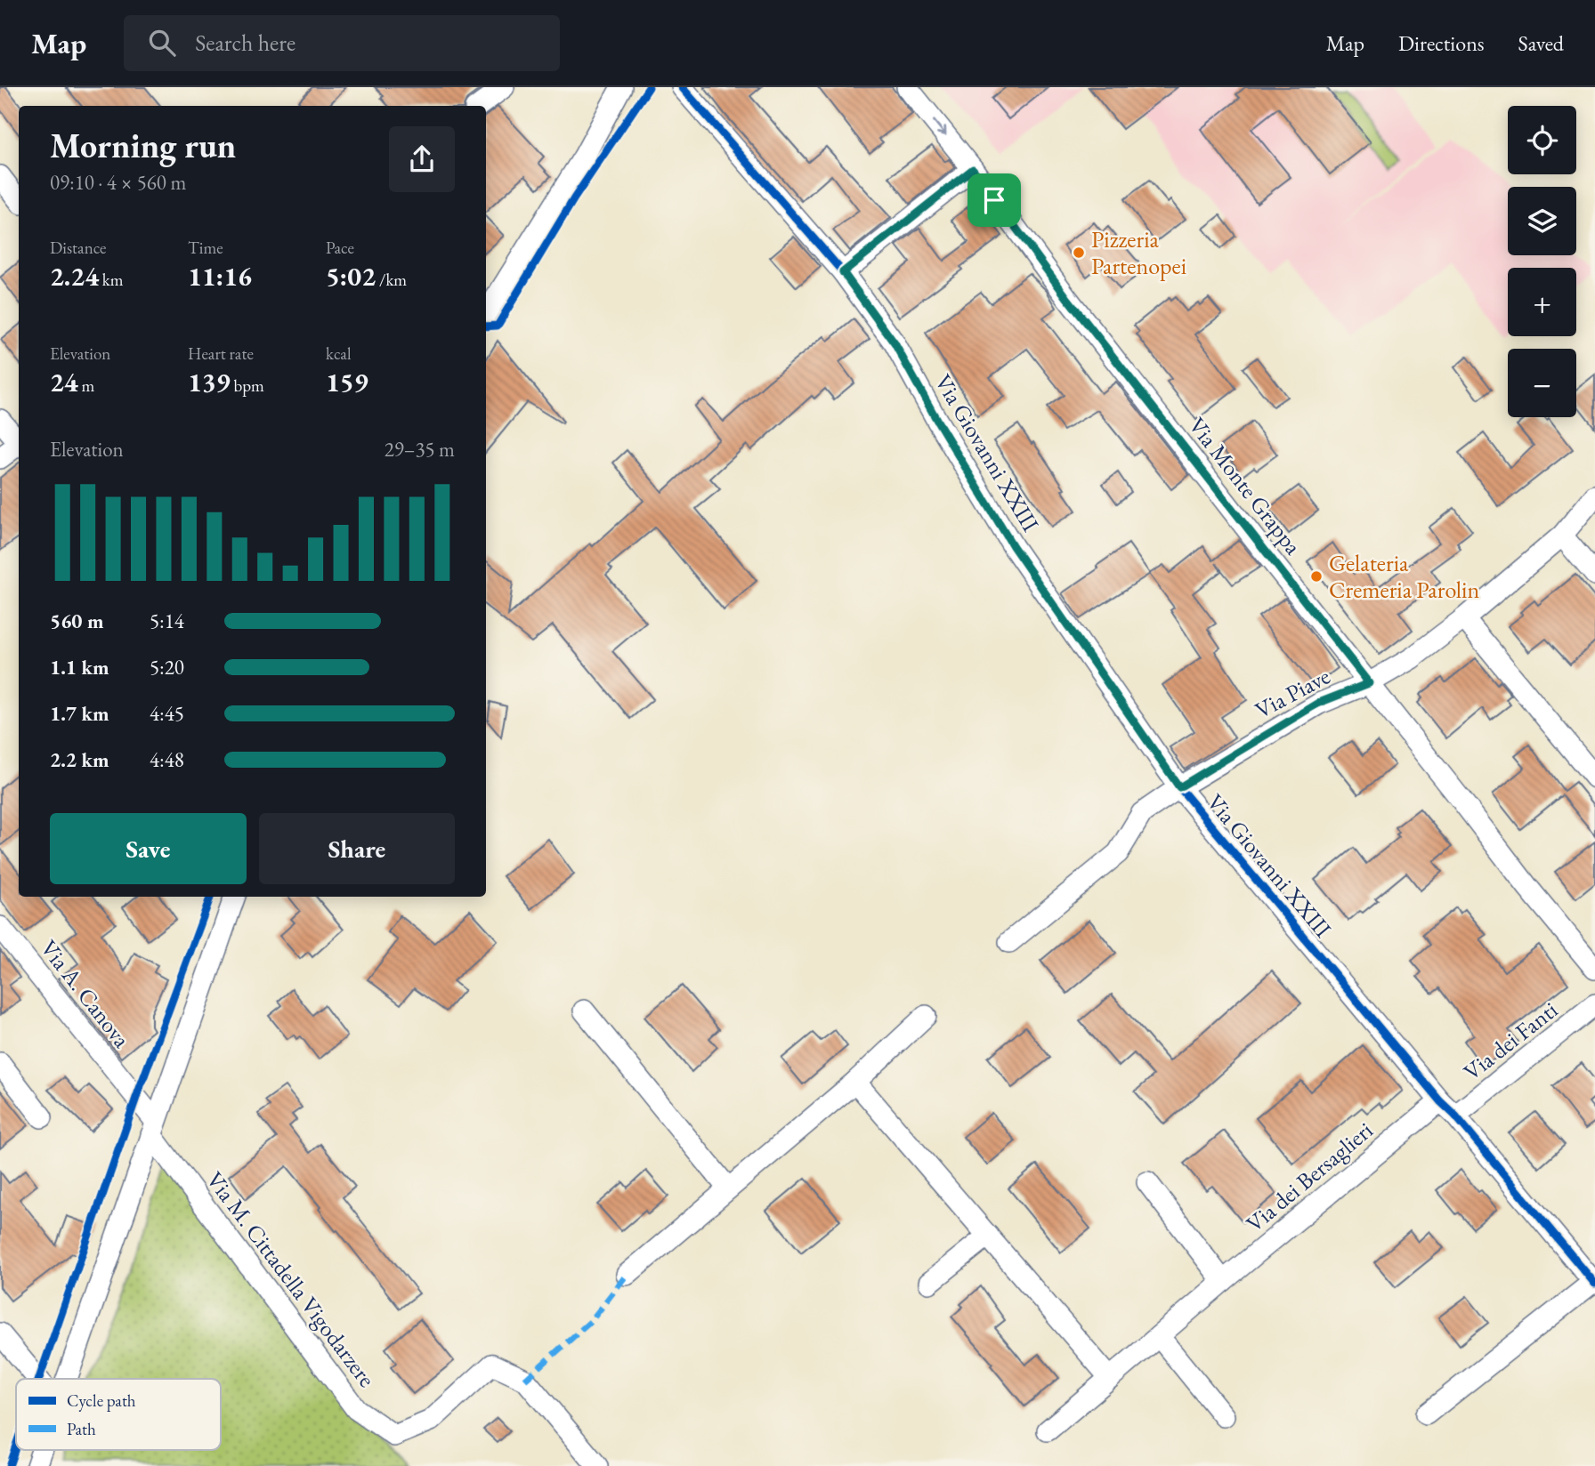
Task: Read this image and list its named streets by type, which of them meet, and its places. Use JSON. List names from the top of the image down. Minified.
{"streets":{"street":["Via Giovanni XXIII","Via Monte Grappa","Via Piave","Via A. Canova","Via dei Fanti","Via dei Bersaglieri","Via M. Cittadella Vigodarzere"]},"crossings":[["Via Giovanni XXIII","Via Piave"],["Via Giovanni XXIII","Via dei Fanti"],["Via Giovanni XXIII","Via dei Bersaglieri"],["Via Monte Grappa","Via Piave"],["Via A. Canova","Via M. Cittadella Vigodarzere"]],"places":["Pizzeria Partenopei","Gelateria Cremeria Parolin"],"legend":["Cycle path","Path"],"page":{"header":"Map","search":"Search here","nav":["Map","Directions","Saved"],"map_buttons":["+","−"],"heading":["Morning run","09:10 · 4 × 560 m"],"stats":[["Distance","2.24 km"],["Time","11:16"],["Pace","5:02 /km"],["Elevation","24 m"],["Heart rate","139 bpm"],["kcal","159"]],"chart":["Elevation","29–35 m"],"list":[{"name":"560 m","note":"5:14"},{"name":"1.1 km","note":"5:20"},{"name":"1.7 km","note":"4:45"},{"name":"2.2 km","note":"4:48"}],"buttons":["Save","Share"]}}
